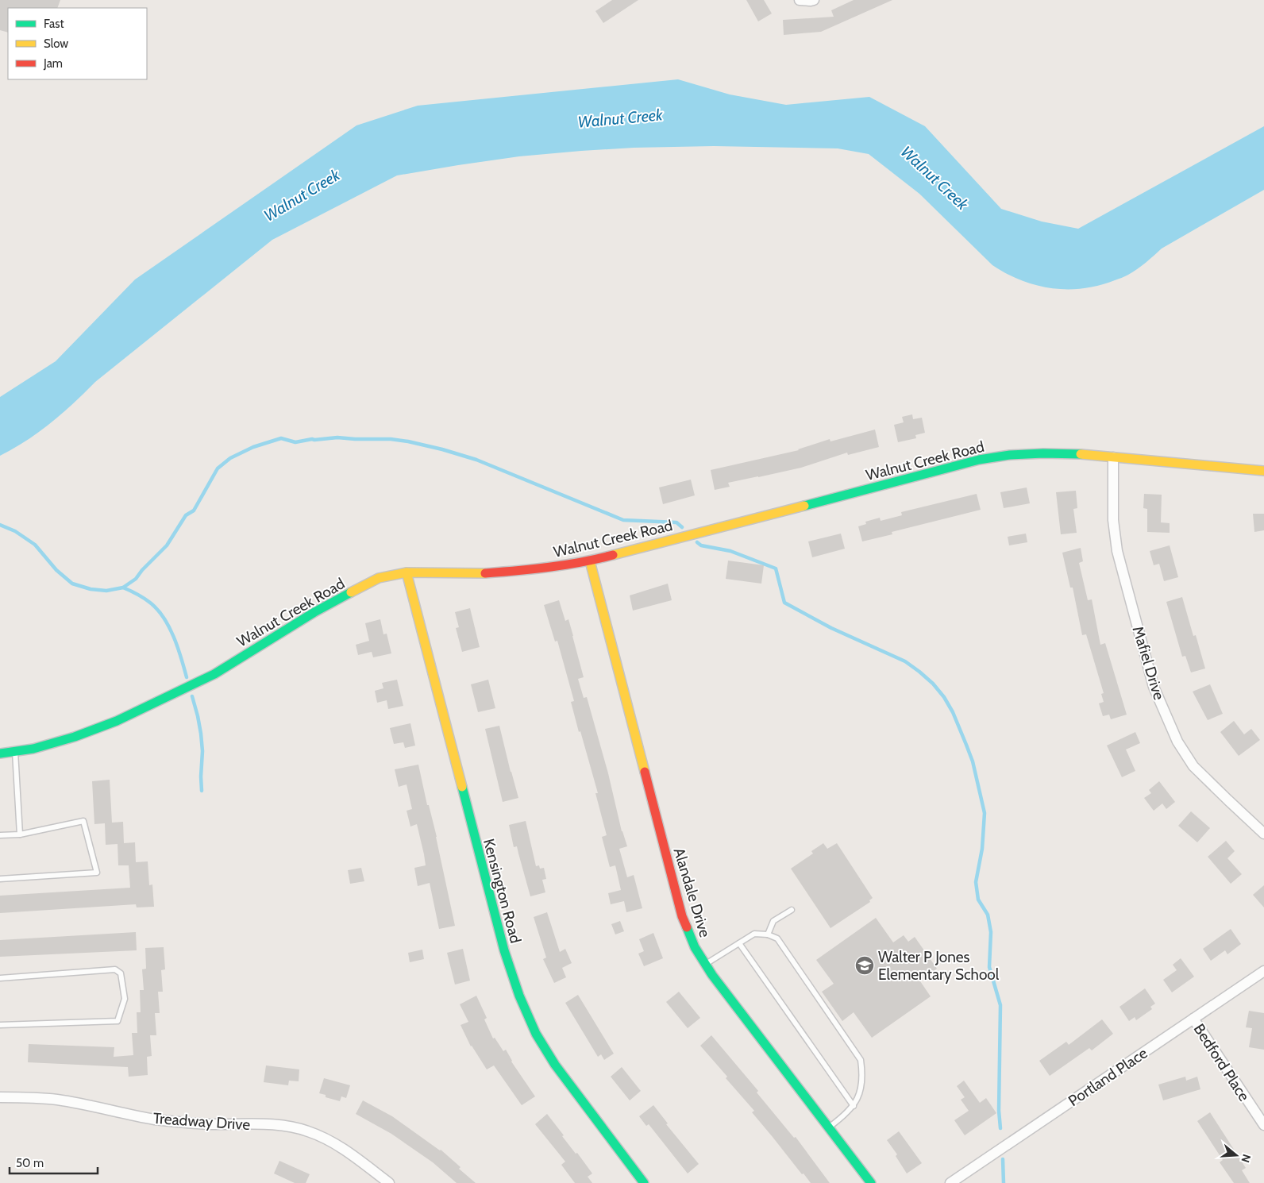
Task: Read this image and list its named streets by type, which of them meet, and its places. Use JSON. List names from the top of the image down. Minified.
{"streets":{"street":["Walnut Creek Road","Mafiel Drive","Kensington Road","Alandale Drive","Bedford Place","Portland Place","Treadway Drive"]},"crossings":[["Walnut Creek Road","Mafiel Drive"],["Walnut Creek Road","Kensington Road"],["Walnut Creek Road","Alandale Drive"],["Bedford Place","Portland Place"]],"water":["Walnut Creek"],"places":{"school or university":["Walter P Jones Elementary School"]},"legend":["Fast","Slow","Jam"],"scale_bar":"50 m","north":"right"}
